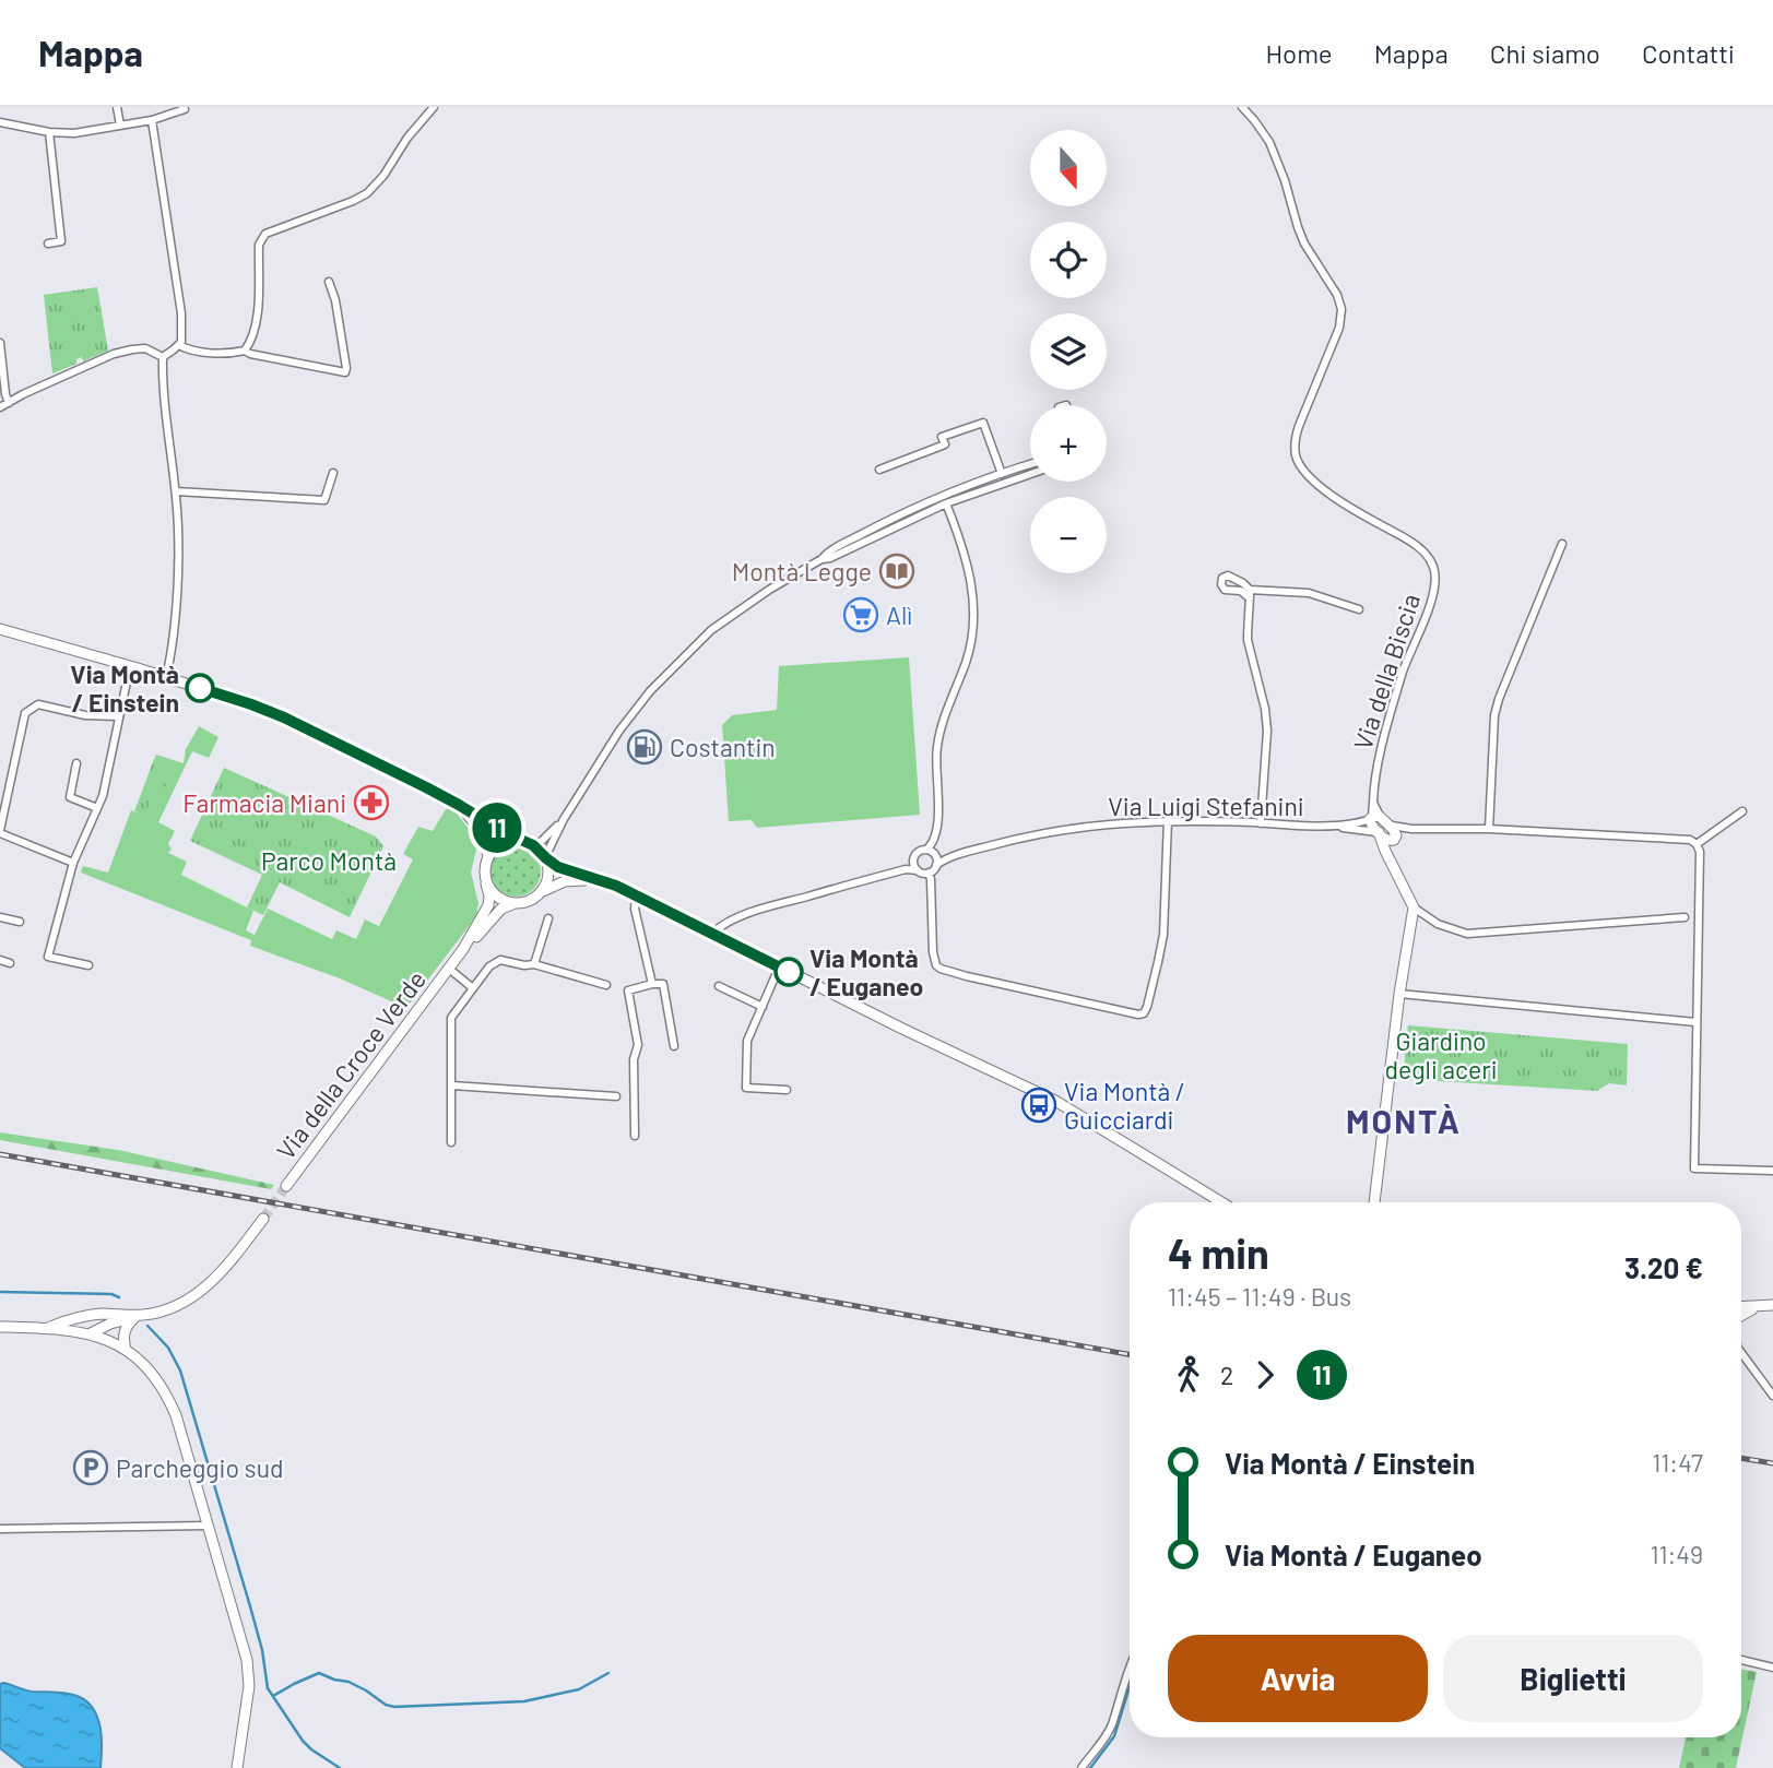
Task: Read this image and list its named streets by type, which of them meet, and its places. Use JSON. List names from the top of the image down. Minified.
{"streets":{"street":["Via della Biscia","Via Luigi Stefanini","Via della Croce Verde"]},"crossings":[["Via della Biscia","Via Luigi Stefanini"]],"districts":["MONTÀ"],"parks":["Parco Montà","Giardino degli aceri"],"places":{"library":["Montà Legge"],"supermarket":["Alì"],"other":["Via Montà / Einstein","Via Montà / Euganeo"],"fuel station":["Costantin"],"pharmacy":["Farmacia Miani"],"bus stop":["Via Montà / Guicciardi"],"parking":["Parcheggio sud"]},"lines":["bus line 11"],"north":"bottom","page":{"header":"Mappa","nav":["Home","Mappa","Chi siamo","Contatti"],"on_map":"11","map_buttons":["+","−"],"heading":["4 min","11:45 – 11:49 · Bus","3.20 €"],"legs":["2","11"],"list":[{"name":"Via Montà / Einstein","value":"11:47"},{"name":"Via Montà / Euganeo","value":"11:49"}],"buttons":["Avvia","Biglietti"]}}
